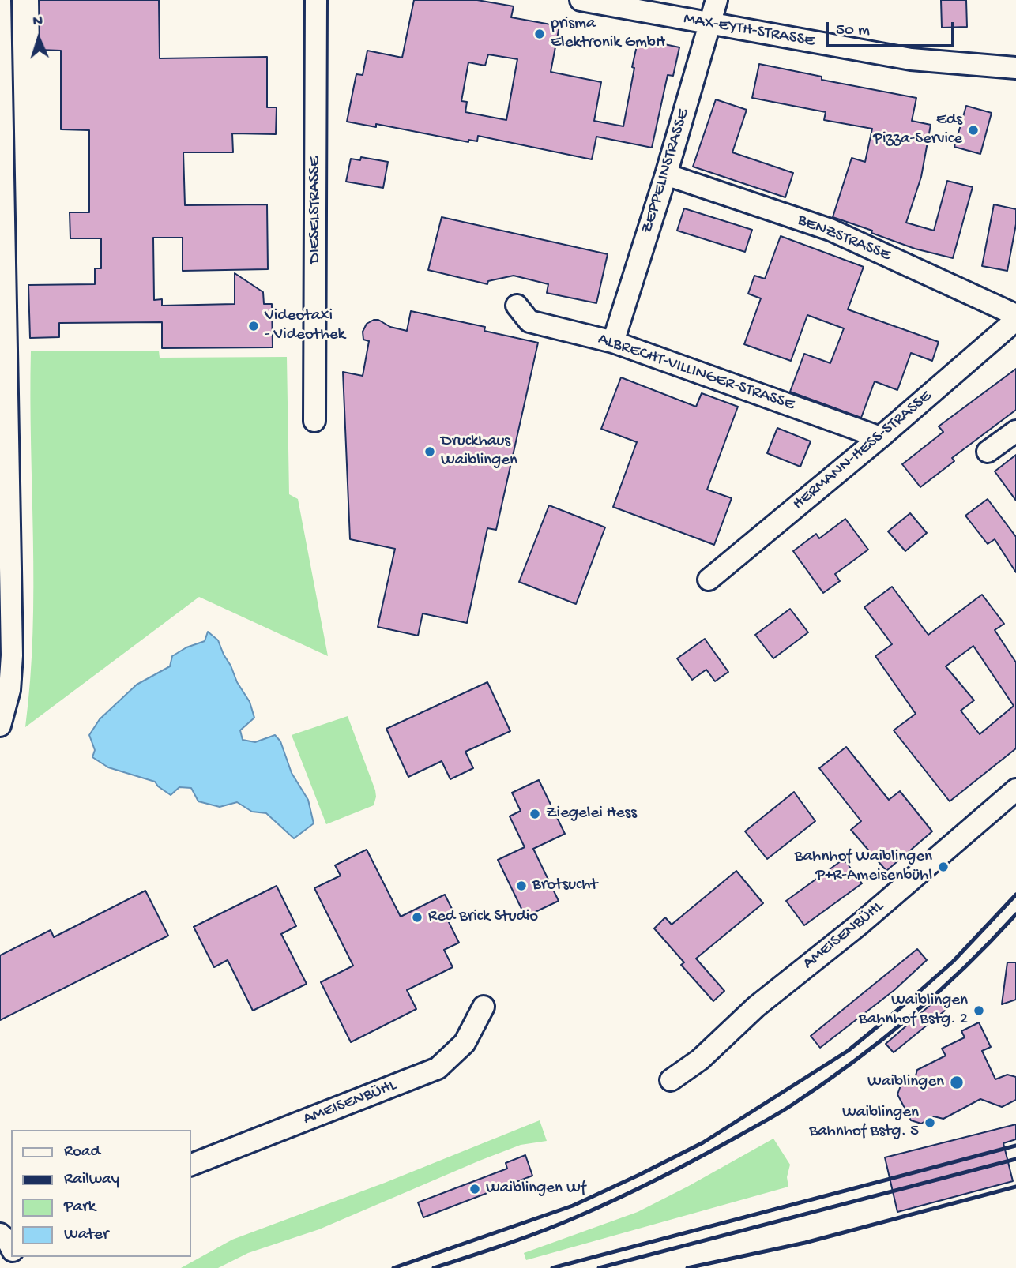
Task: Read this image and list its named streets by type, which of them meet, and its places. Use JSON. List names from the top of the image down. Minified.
{"streets":{"street":["MAX-EYTH-STRASSE","ZEPPELINSTRASSE","DIESELSTRASSE","BENZSTRASSE","ALBRECHT-VILLINGER-STRASSE","HERMANN-HESS-STRASSE","AMEISENBÜHL"]},"crossings":[["MAX-EYTH-STRASSE","ZEPPELINSTRASSE"],["ZEPPELINSTRASSE","BENZSTRASSE"],["ZEPPELINSTRASSE","ALBRECHT-VILLINGER-STRASSE"],["ALBRECHT-VILLINGER-STRASSE","HERMANN-HESS-STRASSE"]],"places":["prisma Elektronik GmbH","Eds Pizza-Service","Videotaxi - Videothek","Druckhaus Waiblingen","Ziegelei Hess","Bahnhof Waiblingen P+R-Ameisenbühl","Brotsucht","Red Brick Studio","Waiblingen Bahnhof Bstg. 2","Waiblingen","Waiblingen Bahnhof Bstg. 5","Waiblingen Wf"],"legend":["Road","Railway","Park","Water"],"scale_bar":"50 m","north":"top"}
